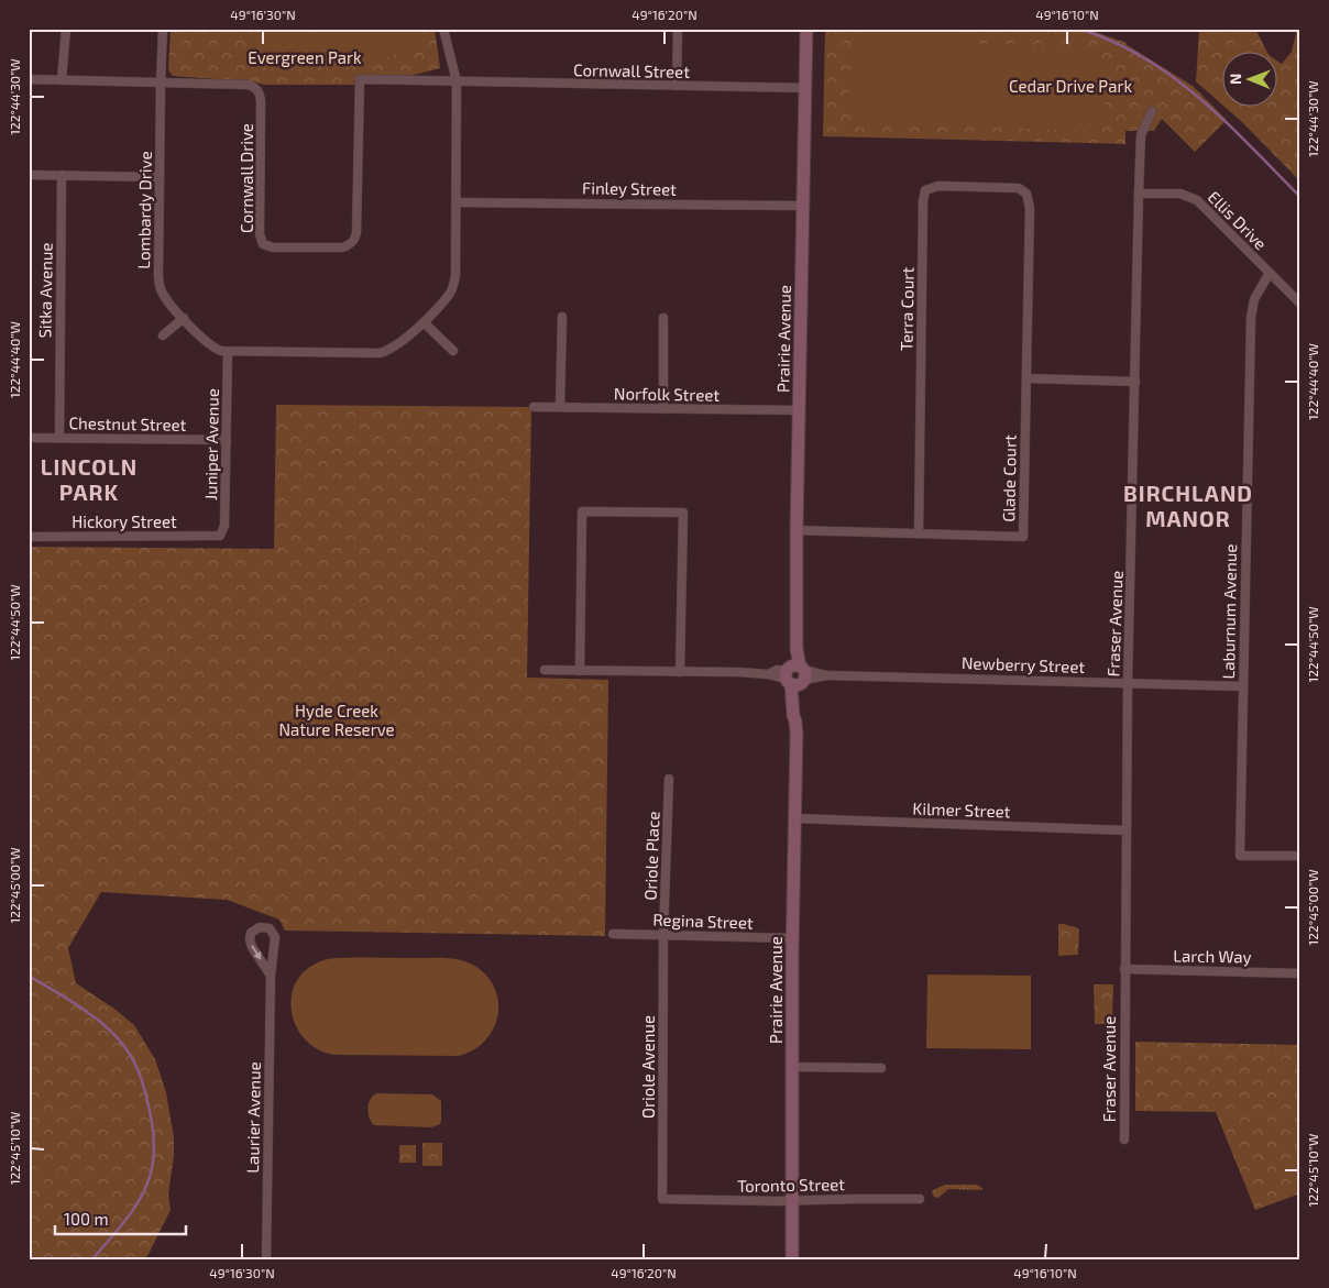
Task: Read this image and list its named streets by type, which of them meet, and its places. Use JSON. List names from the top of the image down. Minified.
{"streets":{"main road":["Prairie Avenue"],"street":["Cornwall Street","Cornwall Drive","Finley Street","Lombardy Drive","Ellis Drive","Sitka Avenue","Terra Court","Norfolk Street","Chestnut Street","Juniper Avenue","Glade Court","Hickory Street","Laburnum Avenue","Fraser Avenue","Newberry Street","Kilmer Street","Oriole Place","Regina Street","Larch Way","Oriole Avenue","Laurier Avenue","Toronto Street"]},"crossings":[["Cornwall Street","Cornwall Drive"],["Cornwall Street","Lombardy Drive"],["Cornwall Street","Prairie Avenue"],["Cornwall Drive","Lombardy Drive"],["Finley Street","Lombardy Drive"],["Finley Street","Prairie Avenue"],["Lombardy Drive","Juniper Avenue"],["Ellis Drive","Laburnum Avenue"],["Ellis Drive","Fraser Avenue"],["Sitka Avenue","Chestnut Street"],["Terra Court","Glade Court"],["Prairie Avenue","Norfolk Street"],["Prairie Avenue","Glade Court"],["Prairie Avenue","Newberry Street"],["Prairie Avenue","Kilmer Street"],["Prairie Avenue","Regina Street"],["Prairie Avenue","Toronto Street"],["Chestnut Street","Juniper Avenue"],["Juniper Avenue","Hickory Street"],["Laburnum Avenue","Newberry Street"],["Fraser Avenue","Newberry Street"],["Fraser Avenue","Kilmer Street"],["Fraser Avenue","Larch Way"],["Oriole Place","Regina Street"],["Oriole Place","Oriole Avenue"],["Regina Street","Oriole Avenue"],["Oriole Avenue","Toronto Street"]],"districts":["LINCOLN PARK","BIRCHLAND MANOR"],"parks":["Evergreen Park","Cedar Drive Park","Hyde Creek Nature Reserve"],"scale_bar":"100 m","north":"left","coordinates":["49°16'30\"N","49°16'20\"N","49°16'10\"N","122°44'30\"W","122°44'40\"W","122°44'50\"W","122°45'00\"W","122°45'10\"W"]}
